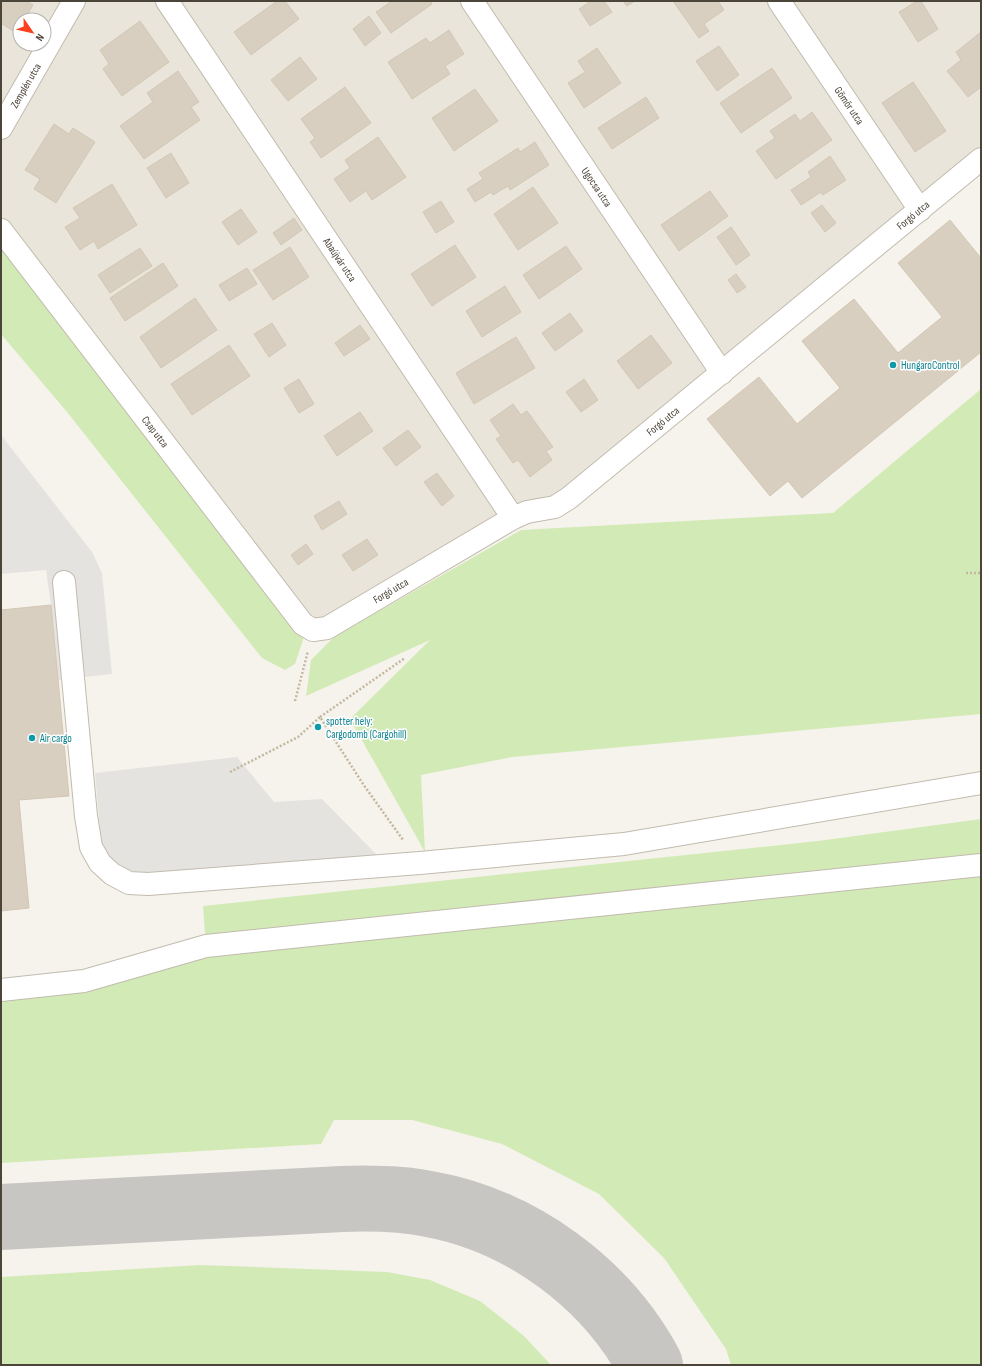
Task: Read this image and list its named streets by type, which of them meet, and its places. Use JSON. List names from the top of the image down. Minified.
{"streets":{"street":["Zemplén utca","Gömör utca","Ugocsa utca","Forgó utca","Abaújvár utca","Csap utca"]},"crossings":[["Gömör utca","Forgó utca"],["Ugocsa utca","Forgó utca"],["Forgó utca","Abaújvár utca"],["Forgó utca","Csap utca"]],"places":["HungaroControl","spotter hely: Cargodomb (Cargohill)","Air cargo"],"north":"bottom right"}
